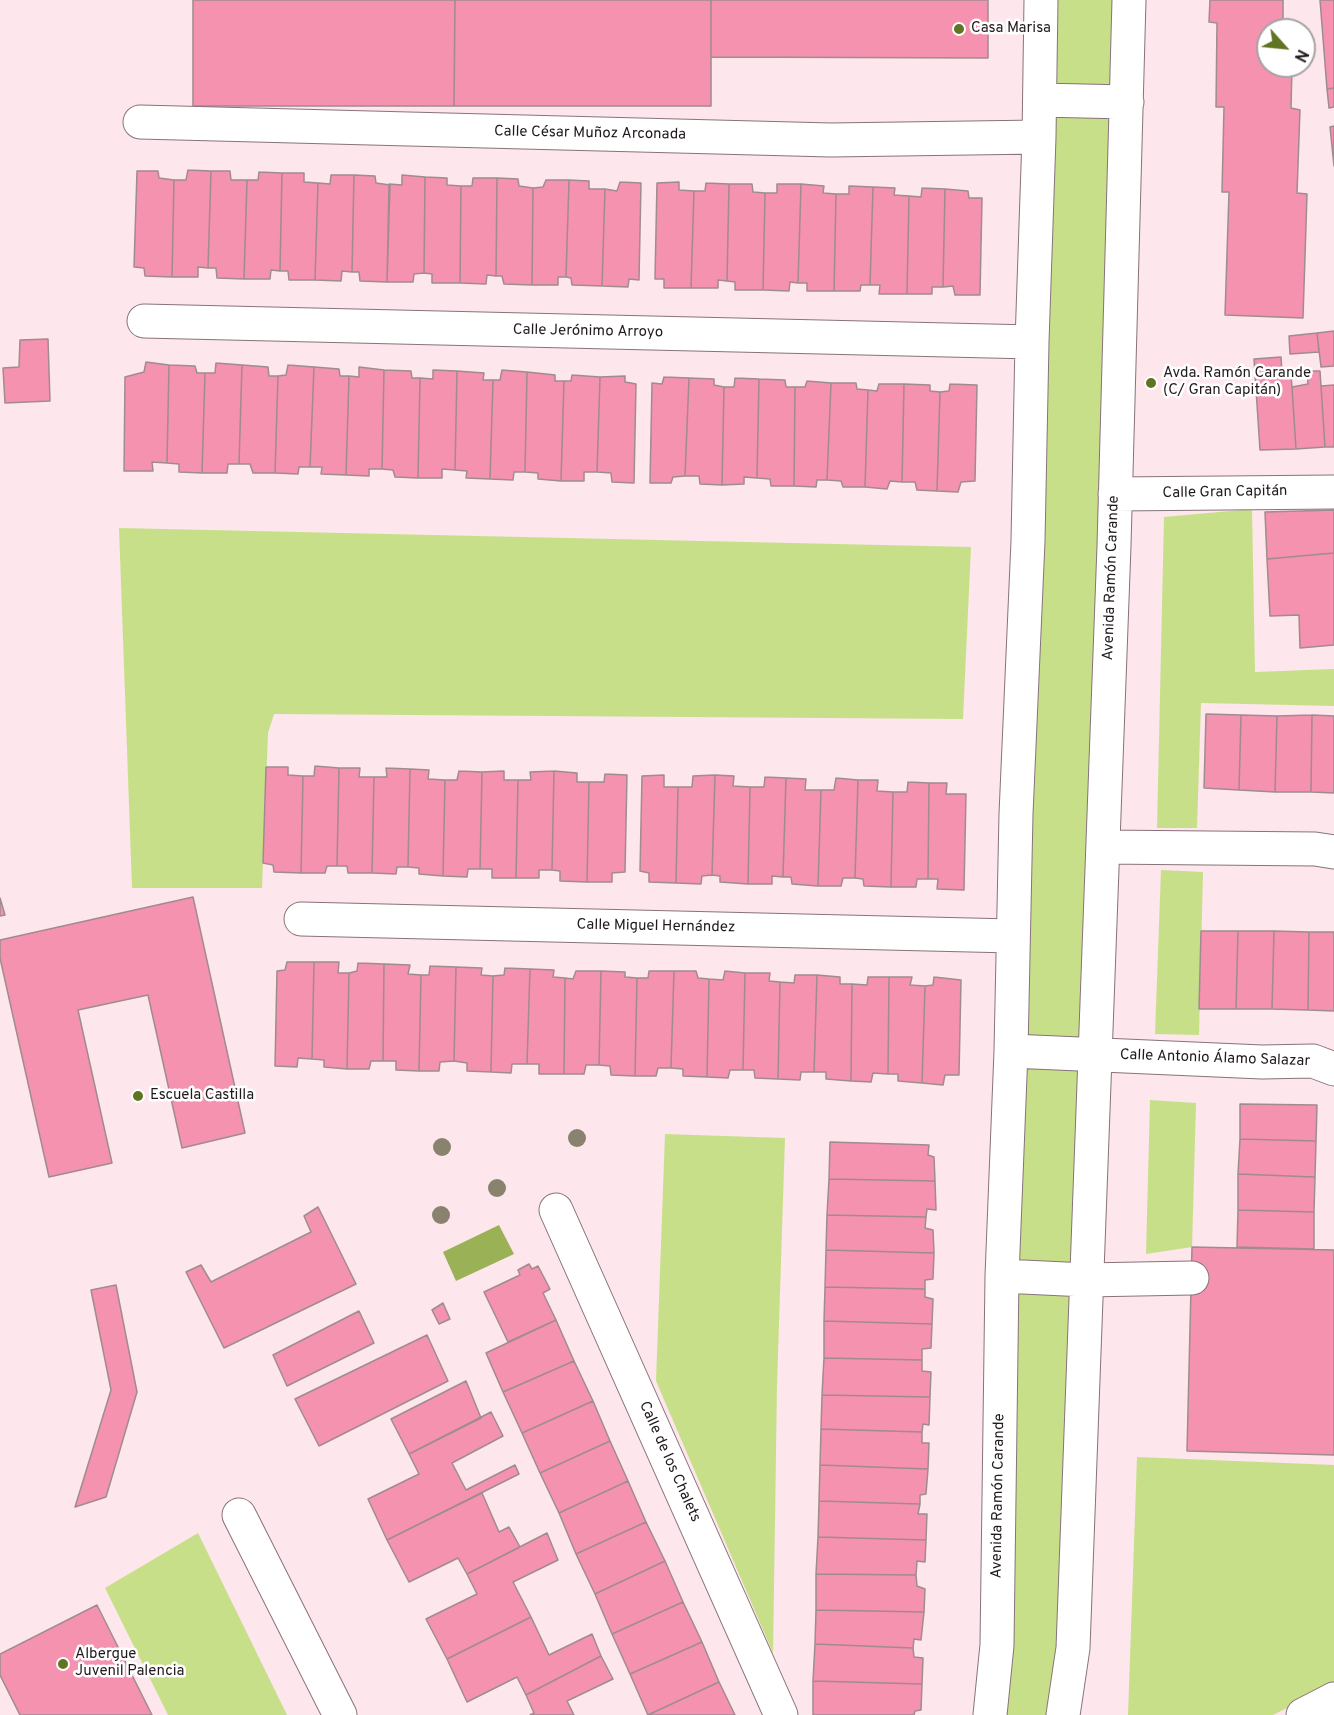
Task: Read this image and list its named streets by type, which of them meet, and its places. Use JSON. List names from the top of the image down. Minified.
{"streets":{"street":["Calle César Muñoz Arconada","Calle Jerónimo Arroyo","Calle Gran Capitán","Avenida Ramón Carande","Calle Miguel Hernández","Calle Antonio Álamo Salazar","Calle de los Chalets"]},"crossings":[["Calle César Muñoz Arconada","Avenida Ramón Carande"],["Calle Jerónimo Arroyo","Avenida Ramón Carande"],["Calle Gran Capitán","Avenida Ramón Carande"],["Avenida Ramón Carande","Calle Miguel Hernández"],["Avenida Ramón Carande","Calle Antonio Álamo Salazar"]],"places":["Casa Marisa","Avda. Ramón Carande (C/ Gran Capitán)","Escuela Castilla","Albergue Juvenil Palencia"],"north":"bottom right"}
